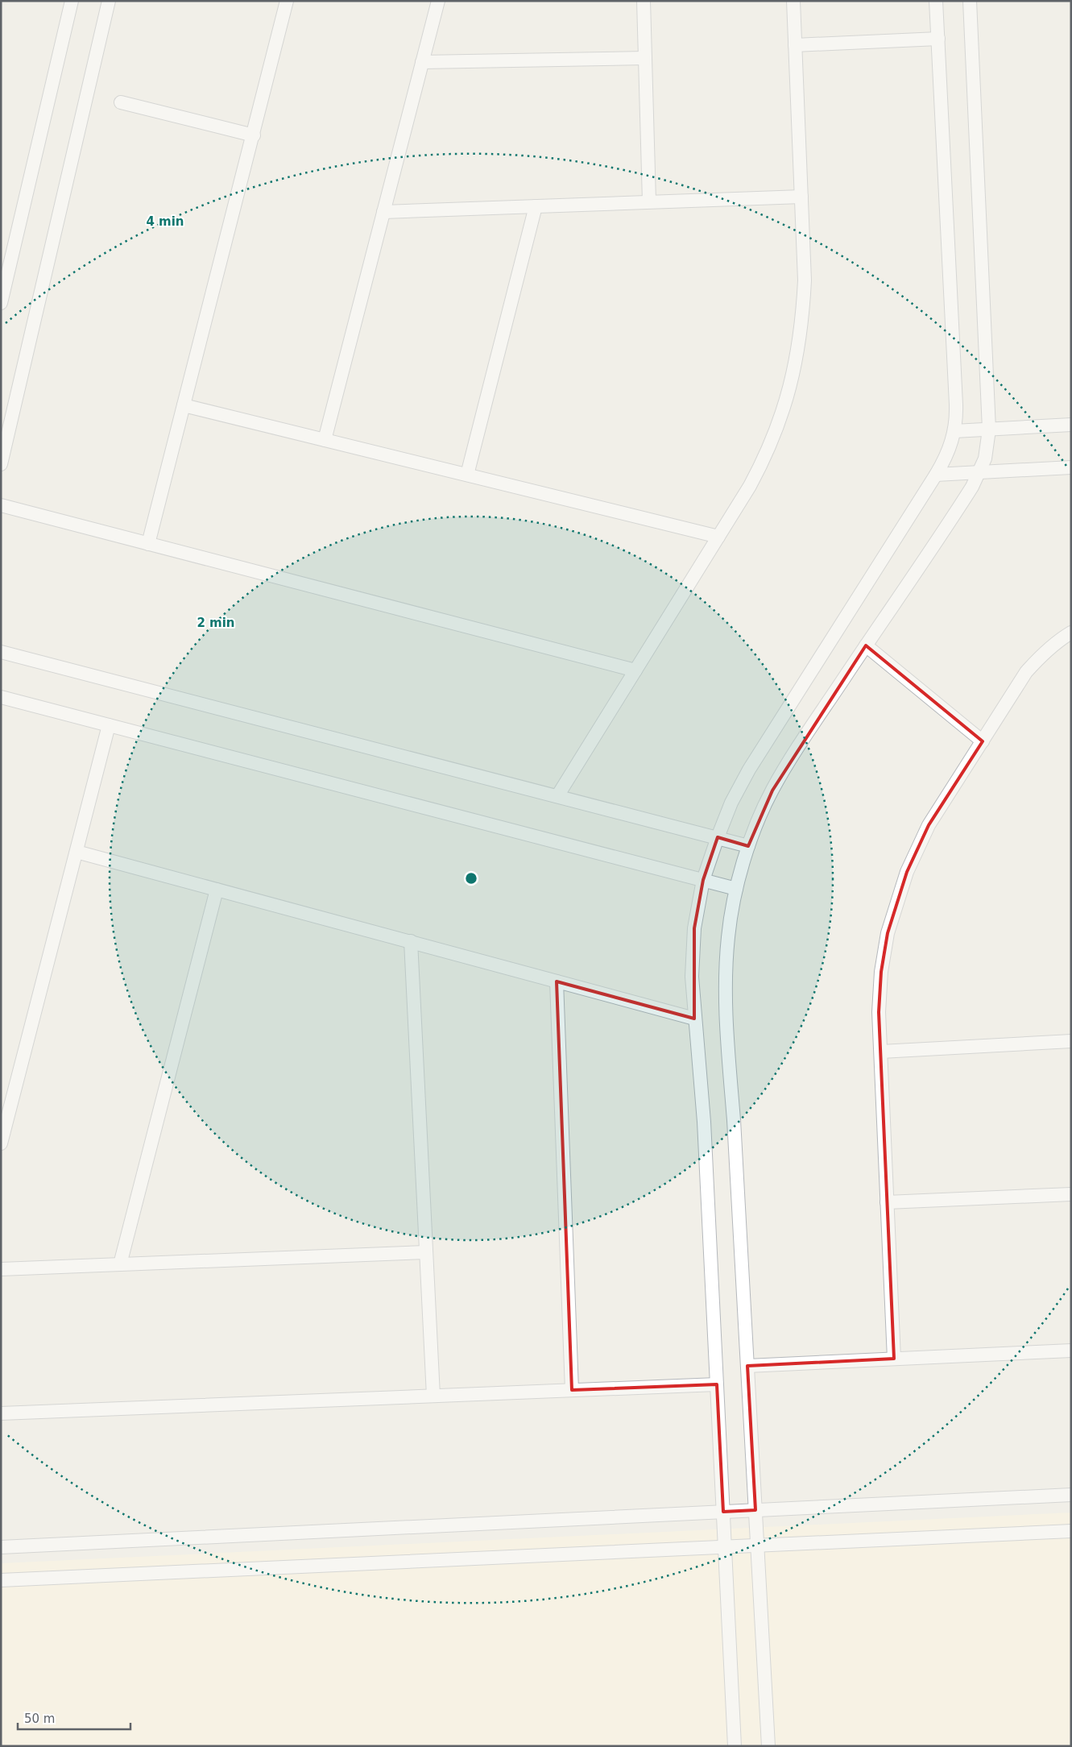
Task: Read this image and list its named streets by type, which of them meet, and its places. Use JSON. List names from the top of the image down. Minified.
{"scale_bar":"50 m","rings":["4 min","2 min"]}
